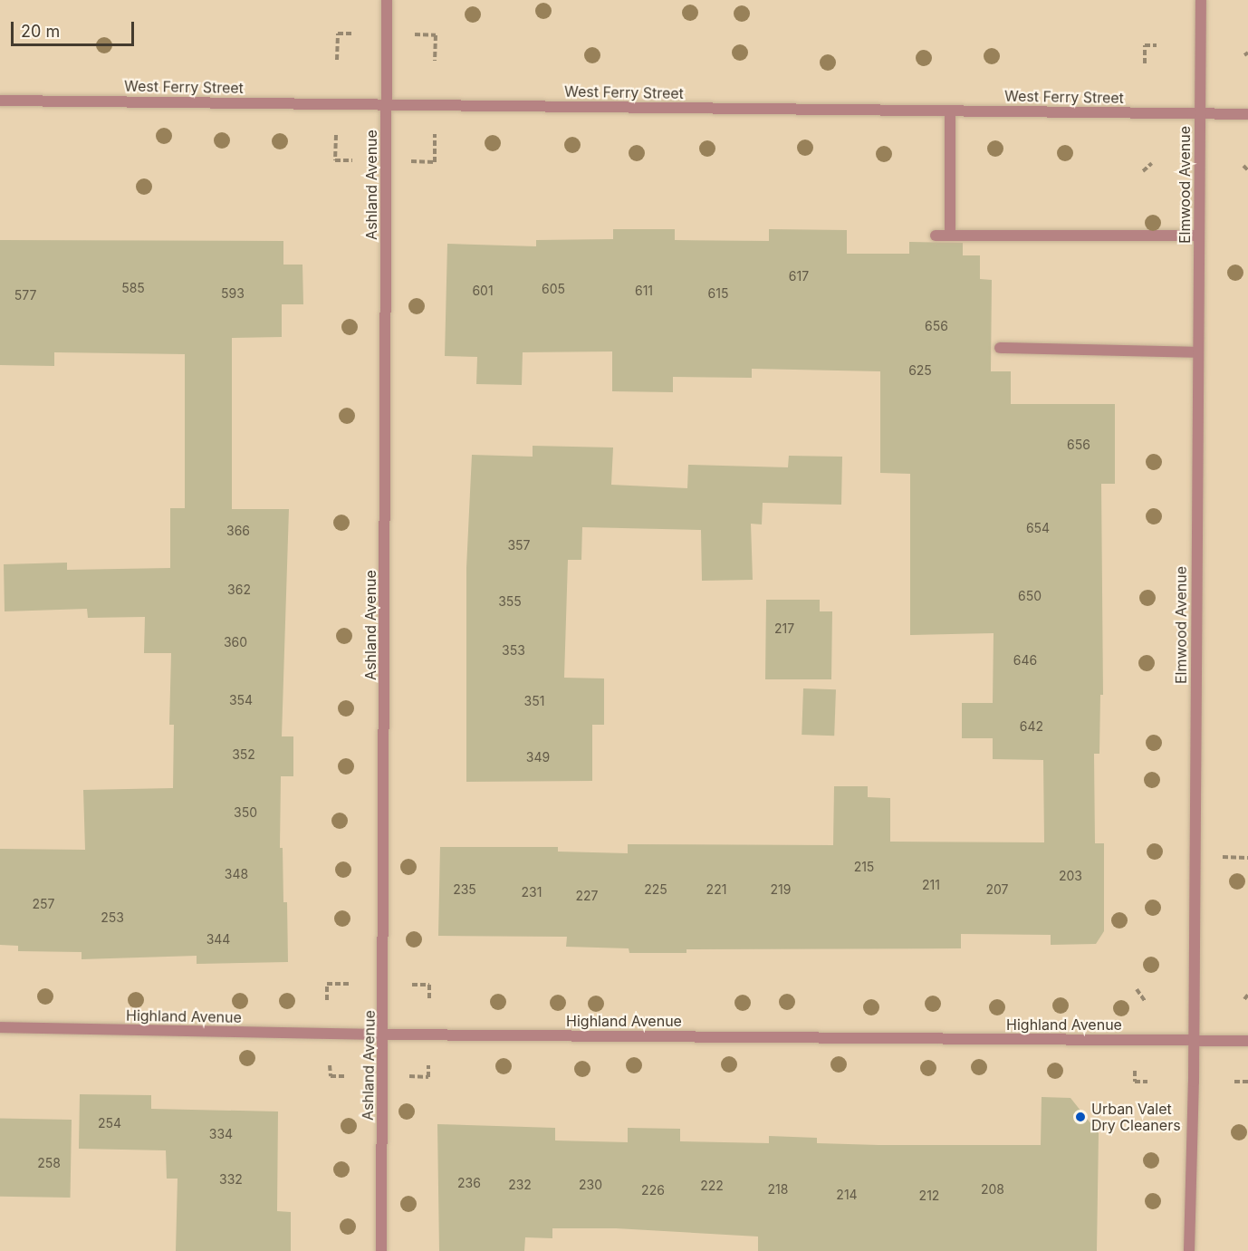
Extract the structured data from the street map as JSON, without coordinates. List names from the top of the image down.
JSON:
{
  "streets": {
    "street": [
      "West Ferry Street",
      "Ashland Avenue",
      "Elmwood Avenue",
      "Highland Avenue"
    ]
  },
  "crossings": [
    ["West Ferry Street", "Ashland Avenue"],
    ["West Ferry Street", "Elmwood Avenue"],
    ["Ashland Avenue", "Highland Avenue"],
    ["Elmwood Avenue", "Highland Avenue"]
  ],
  "places": ["Urban Valet Dry Cleaners"],
  "house_numbers": [
    "617",
    "585",
    "605",
    "601",
    "611",
    "593",
    "615",
    "577",
    "656",
    "625",
    "656",
    "654",
    "366",
    "357",
    "362",
    "650",
    "355",
    "217",
    "360",
    "353",
    "646",
    "354",
    "351",
    "642",
    "352",
    "349",
    "350",
    "215",
    "348",
    "203",
    "211",
    "235",
    "225",
    "221",
    "219",
    "207",
    "231",
    "227",
    "257",
    "253",
    "344",
    "254",
    "334",
    "258",
    "332",
    "236",
    "232",
    "230",
    "222",
    "218",
    "208",
    "226",
    "214",
    "212"
  ],
  "scale_bar": "20 m"
}
